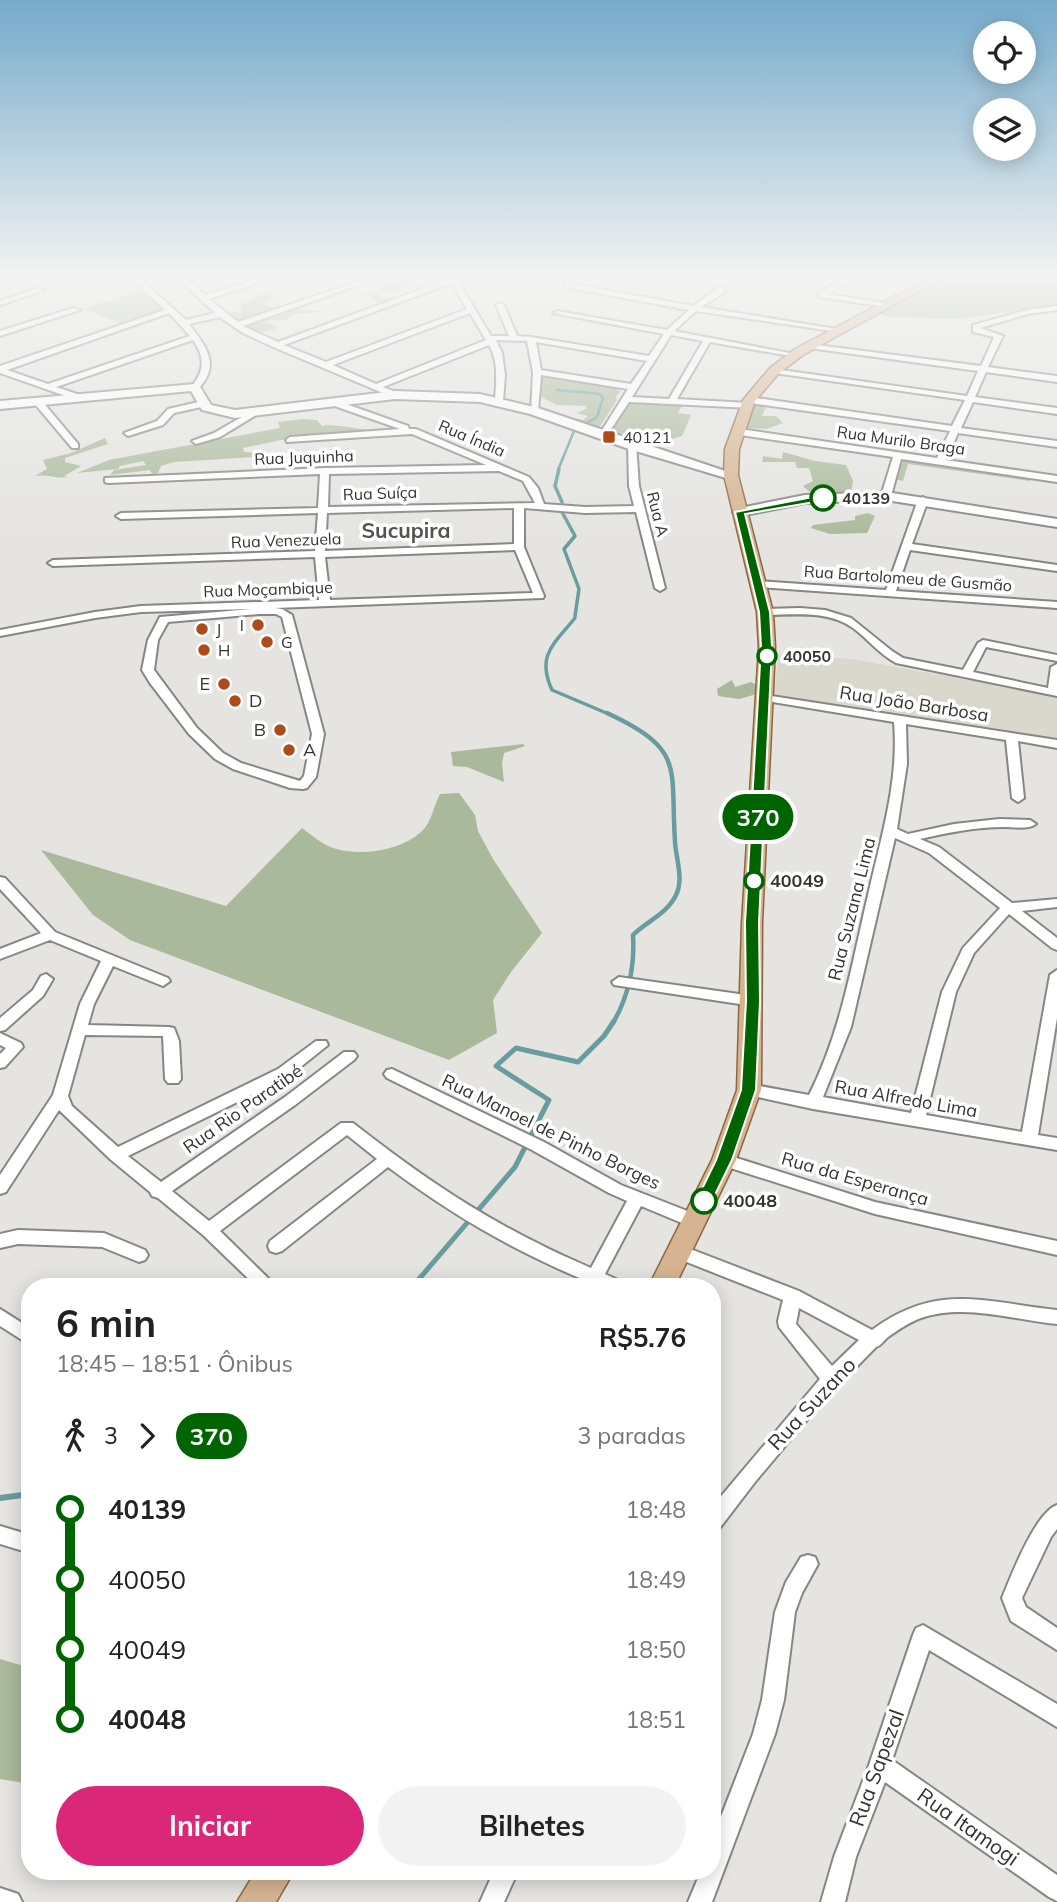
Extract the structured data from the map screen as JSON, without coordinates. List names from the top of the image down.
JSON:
{
  "streets": {
    "street": [
      "Rua Índia",
      "Rua Murilo Braga",
      "Rua Juquinha",
      "Rua Suíça",
      "Rua A",
      "Rua Venezuela",
      "Rua Bartolomeu de Gusmão",
      "Rua Moçambique",
      "Rua João Barbosa",
      "Rua Suzana Lima",
      "Rua Alfredo Lima",
      "Rua Rio Paratibé",
      "Rua Manoel de Pinho Borges",
      "Rua da Esperança",
      "Rua Suzano",
      "Rua Sapezal",
      "Rua Itamogi"
    ]
  },
  "crossings": [
    ["Rua Índia", "Rua Juquinha"],
    ["Rua Índia", "Rua Suíça"],
    ["Rua Suíça", "Rua A"],
    ["Rua Venezuela", "Rua Moçambique"],
    ["Rua João Barbosa", "Rua Suzana Lima"],
    ["Rua Suzana Lima", "Rua Alfredo Lima"],
    ["Rua Sapezal", "Rua Itamogi"]
  ],
  "districts": ["Sucupira"],
  "places": {
    "transit": ["40121"],
    "other": [
      "40139",
      "I",
      "J",
      "G",
      "H",
      "40050",
      "E",
      "D",
      "B",
      "A",
      "40049",
      "40048"
    ]
  },
  "lines": ["bus line 370"],
  "page": {
    "on_map": "370",
    "heading": ["6 min", "18:45 – 18:51 · Ônibus", "R$5.76"],
    "legs": ["3", "370", "3 paradas"],
    "list": [
      {
        "name": "40139",
        "value": "18:48"
      },
      {
        "name": "40050",
        "value": "18:49"
      },
      {
        "name": "40049",
        "value": "18:50"
      },
      {
        "name": "40048",
        "value": "18:51"
      }
    ],
    "buttons": ["Iniciar", "Bilhetes"]
  }
}
